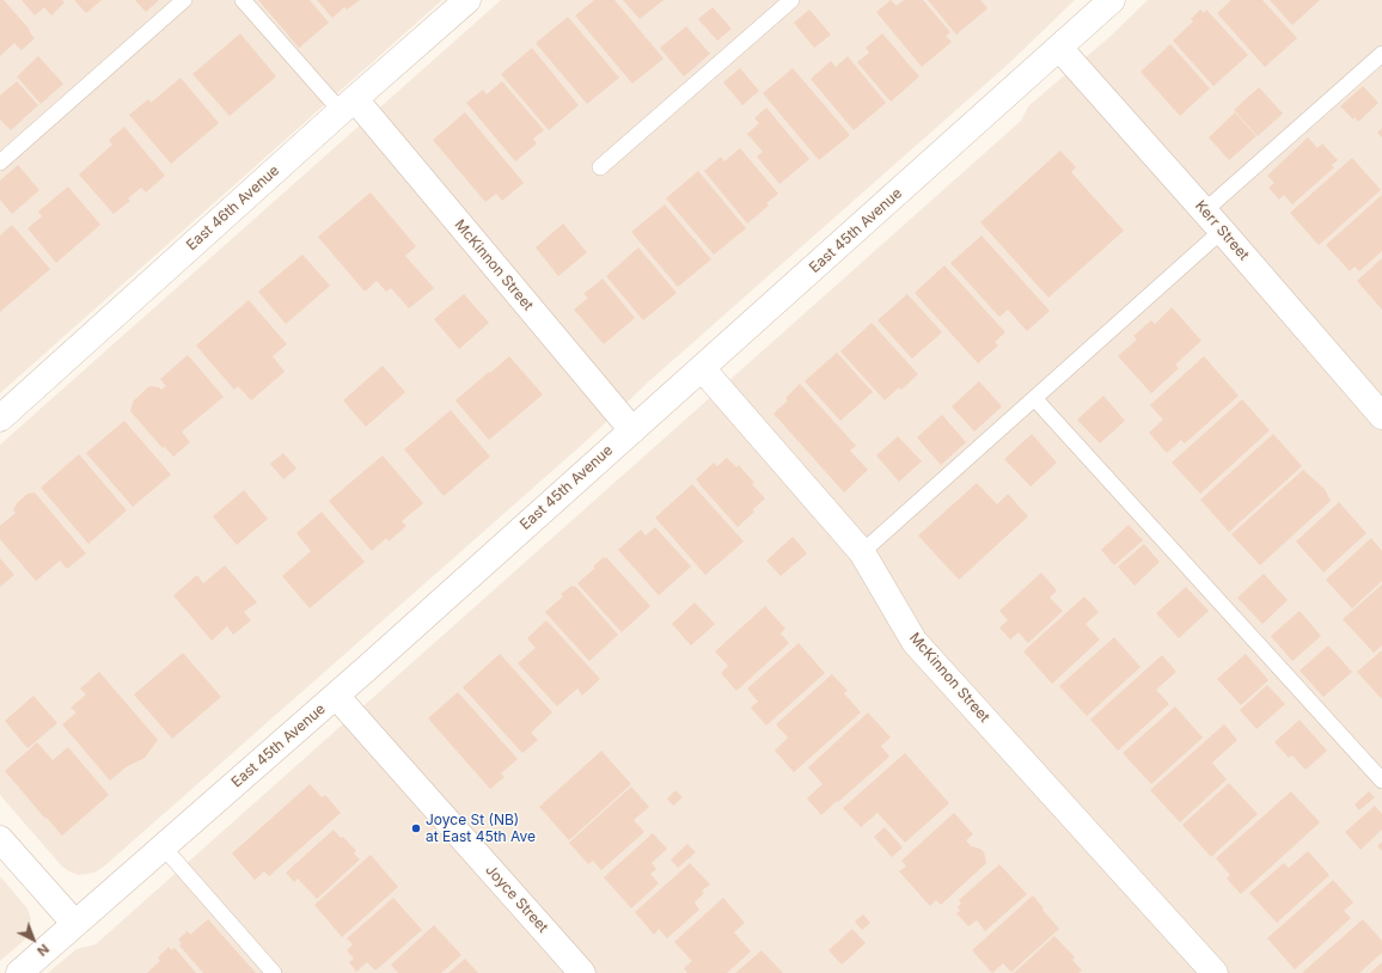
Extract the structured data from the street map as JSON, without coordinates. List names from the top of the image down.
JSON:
{
  "streets": {
    "street": [
      "East 46th Avenue",
      "East 45th Avenue",
      "Kerr Street",
      "McKinnon Street",
      "Joyce Street"
    ]
  },
  "crossings": [
    ["East 46th Avenue", "McKinnon Street"],
    ["East 45th Avenue", "Kerr Street"],
    ["East 45th Avenue", "McKinnon Street"],
    ["East 45th Avenue", "Joyce Street"]
  ],
  "places": ["Joyce St (NB) at East 45th Ave"],
  "north": "bottom right"
}
